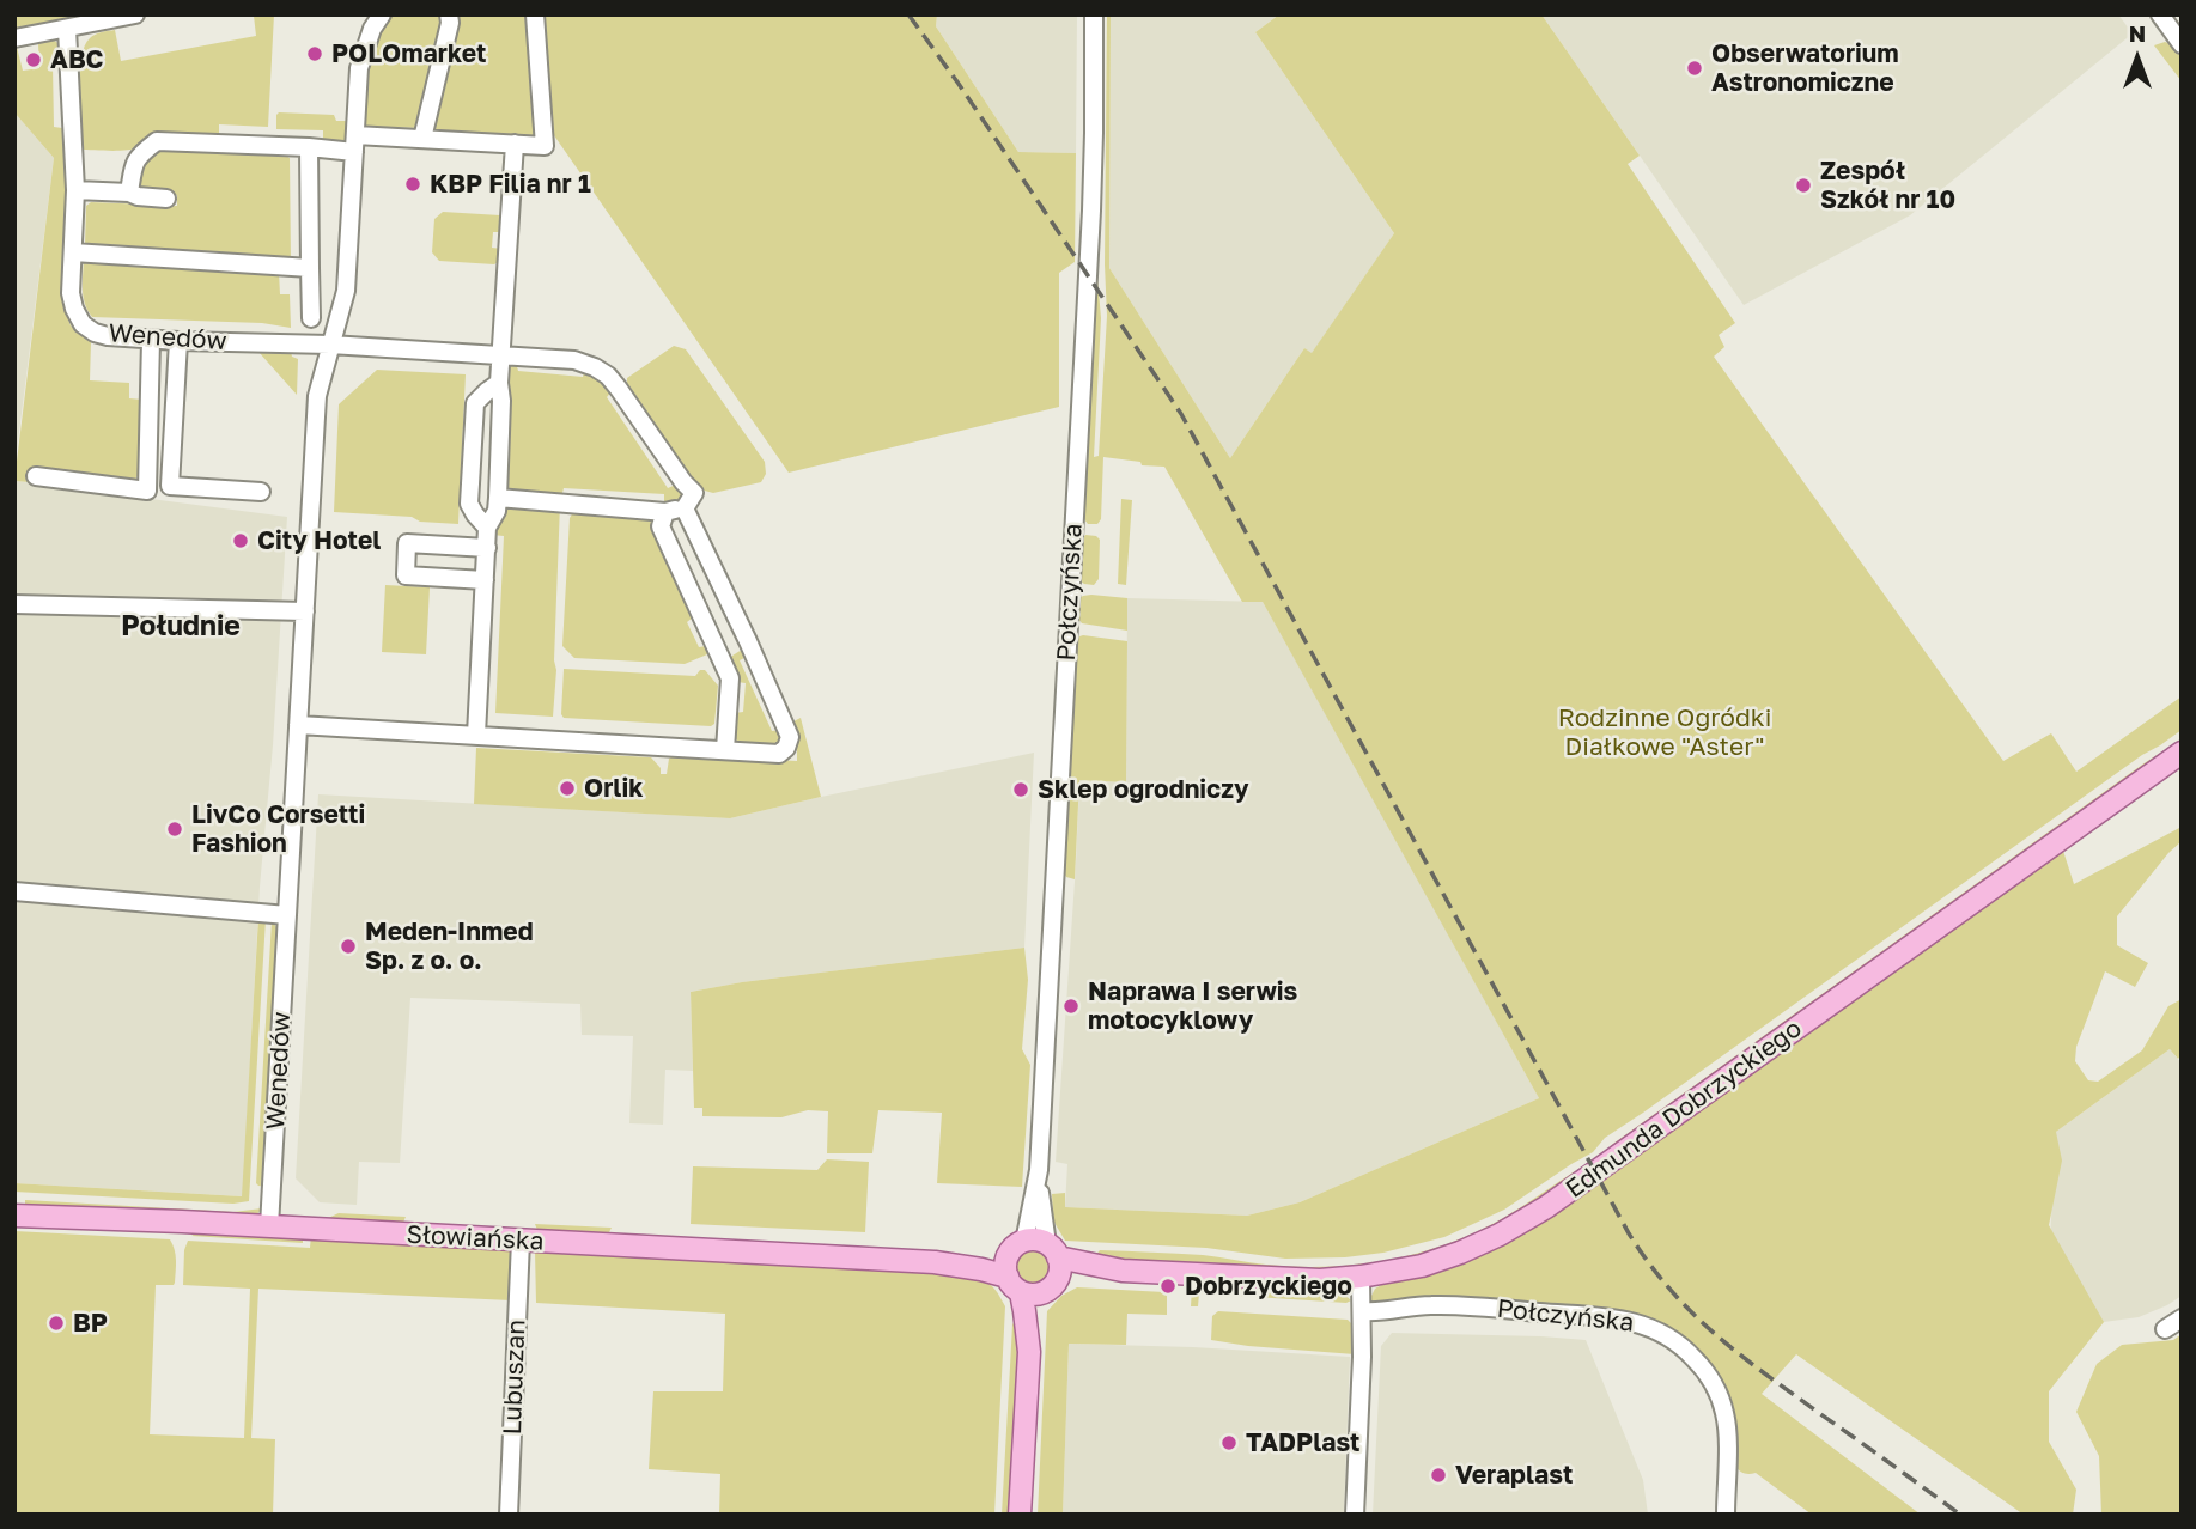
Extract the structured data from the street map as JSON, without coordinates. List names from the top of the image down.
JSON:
{
  "streets": {
    "main road": ["Połczyńska", "Edmunda Dobrzyckiego", "Słowiańska"],
    "street": ["Wenedów", "Lubuszan"]
  },
  "crossings": [
    ["Wenedów", "Słowiańska"],
    ["Połczyńska", "Edmunda Dobrzyckiego"],
    ["Połczyńska", "Słowiańska"],
    ["Edmunda Dobrzyckiego", "Słowiańska"],
    ["Słowiańska", "Lubuszan"]
  ],
  "districts": ["Południe"],
  "parks": ["Rodzinne Ogródki Diałkowe \"Aster\""],
  "places": [
    "POLOmarket",
    "ABC",
    "Obserwatorium Astronomiczne",
    "KBP Filia nr 1",
    "Zespół Szkół nr 10",
    "City Hotel",
    "Orlik",
    "Sklep ogrodniczy",
    "LivCo Corsetti Fashion",
    "Meden-Inmed Sp. z o. o.",
    "Naprawa I serwis motocyklowy",
    "Dobrzyckiego",
    "BP",
    "TADPlast",
    "Veraplast"
  ],
  "north": "top"
}
